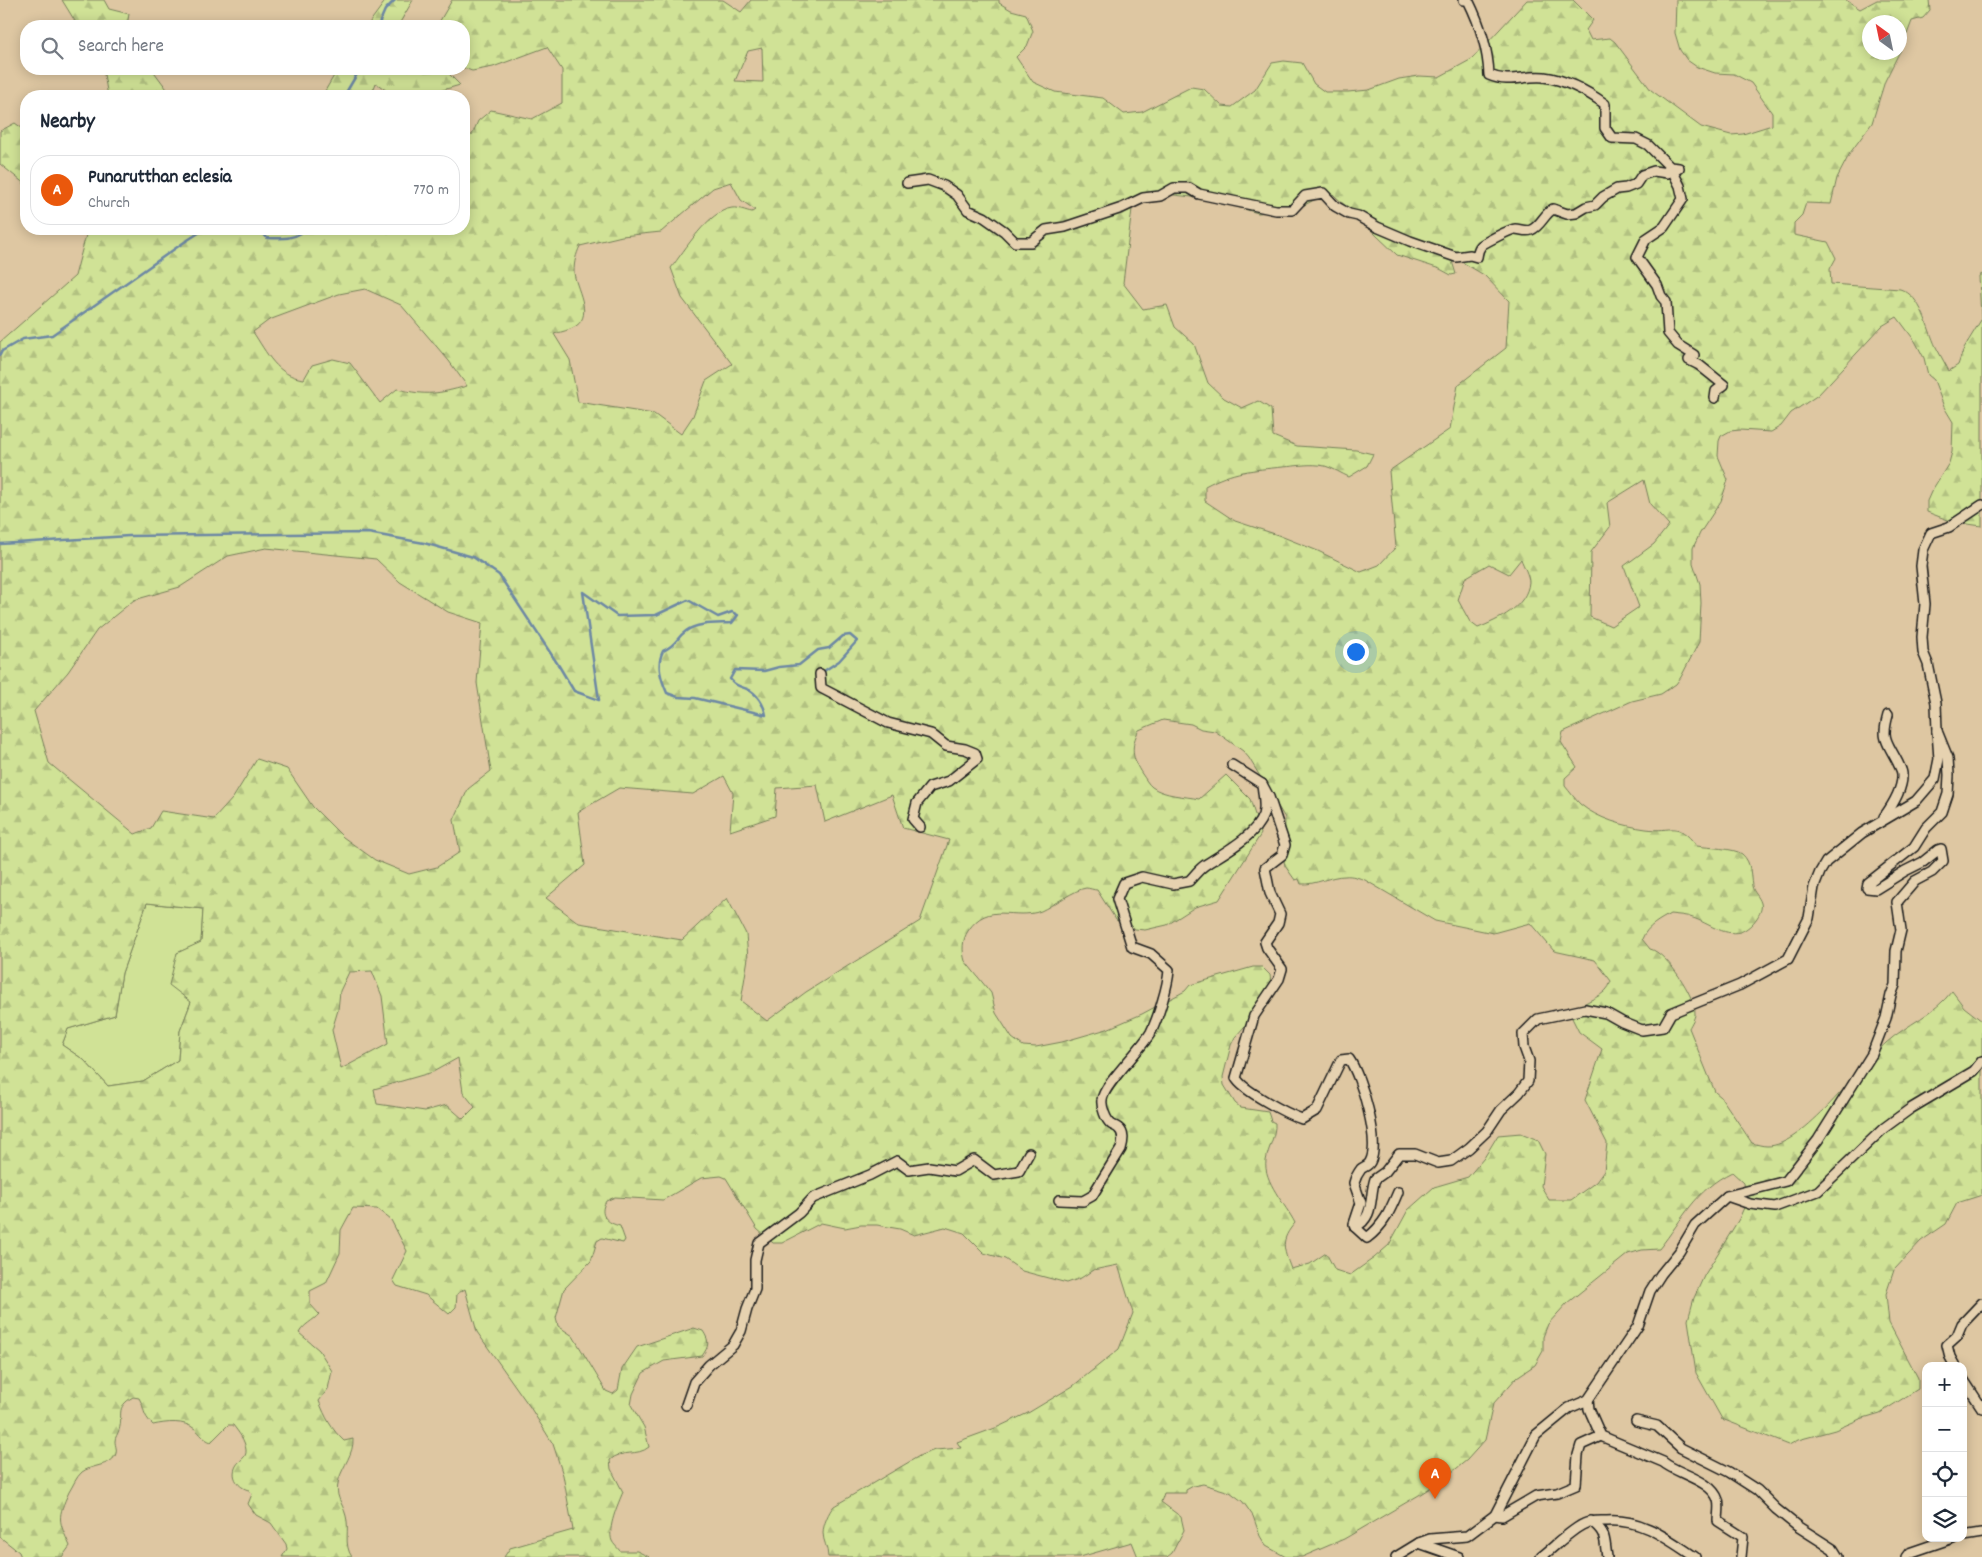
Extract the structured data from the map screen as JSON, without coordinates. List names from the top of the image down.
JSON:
{
  "north": "top left",
  "page": {
    "search": "Search here",
    "heading": "Nearby",
    "list": [
      {
        "mark": "A",
        "name": "Punarutthan eclesia",
        "note": "Church",
        "value": "770 m"
      }
    ],
    "map_buttons": ["+", "−"],
    "pins": "A"
  }
}
